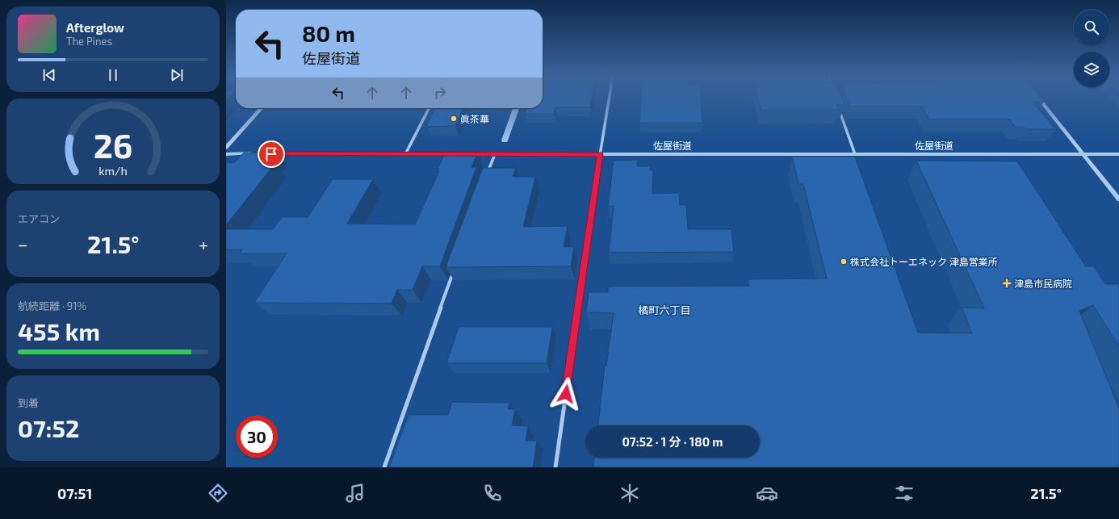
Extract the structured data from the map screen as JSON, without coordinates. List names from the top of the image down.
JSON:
{
  "streets": {
    "street": ["佐屋街道"]
  },
  "districts": ["橘町六丁目"],
  "places": {
    "other": ["眞茶華", "株式会社トーエネック 津島営業所"],
    "health": ["津島市民病院"]
  },
  "page": {
    "turn": ["80 m", "佐屋街道"],
    "song": ["Afterglow", "The Pines"],
    "tile": [
      "エアコン",
      ["航続距離 · 91%", "455 km"],
      ["到着", "07:52"]
    ],
    "heat": ["−", "21.5°", "+"],
    "limit": "30",
    "trip": "07:52 · 1 分 · 180 m",
    "tabs": ["07:51", "21.5°"],
    "gauge": ["26", "km/h"]
  }
}
